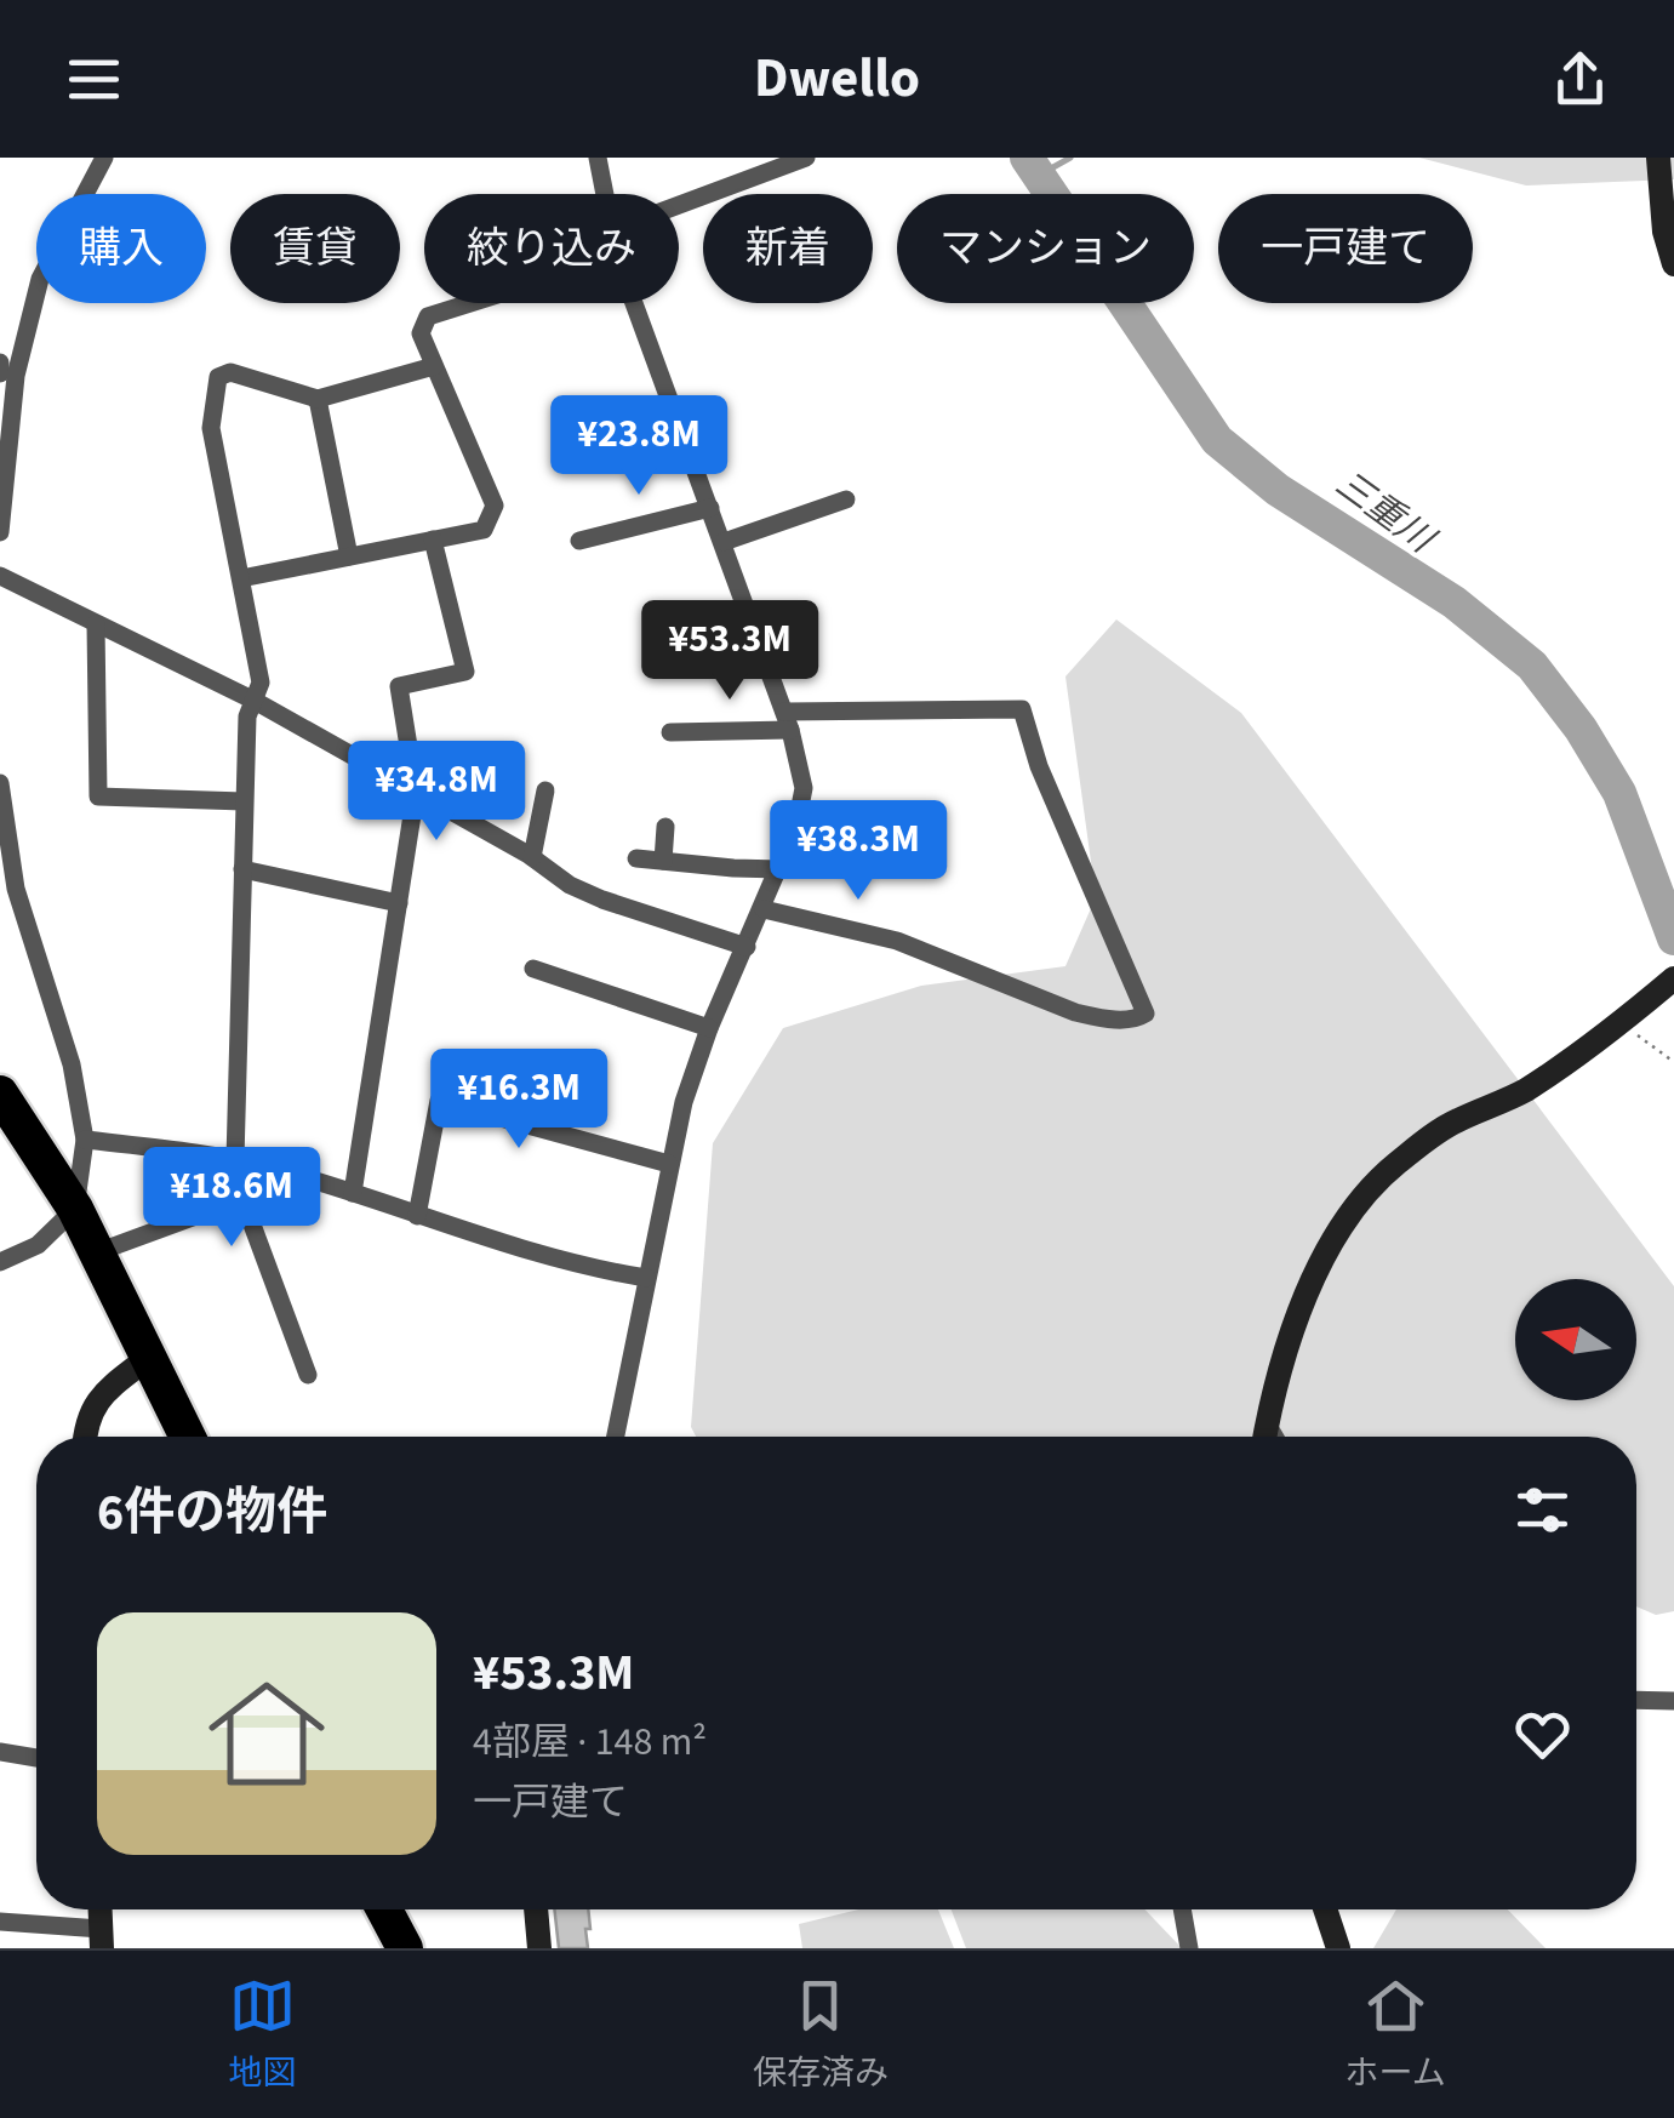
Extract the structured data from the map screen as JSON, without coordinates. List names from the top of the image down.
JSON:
{
  "water": ["三重川"],
  "north": "left",
  "page": {
    "header": "Dwello",
    "chip": [
      "購入",
      "賃貸",
      "絞り込み",
      "新着",
      "マンション",
      "一戸建て"
    ],
    "price": [
      "¥23.8M",
      "¥53.3M",
      "¥34.8M",
      "¥38.3M",
      "¥16.3M",
      "¥18.6M"
    ],
    "heading": "6件の物件",
    "list": [
      {
        "name": "¥53.3M",
        "note": "4部屋 · 148 m² · 一戸建て"
      }
    ],
    "tabs": ["地図", "保存済み", "ホーム"]
  }
}
